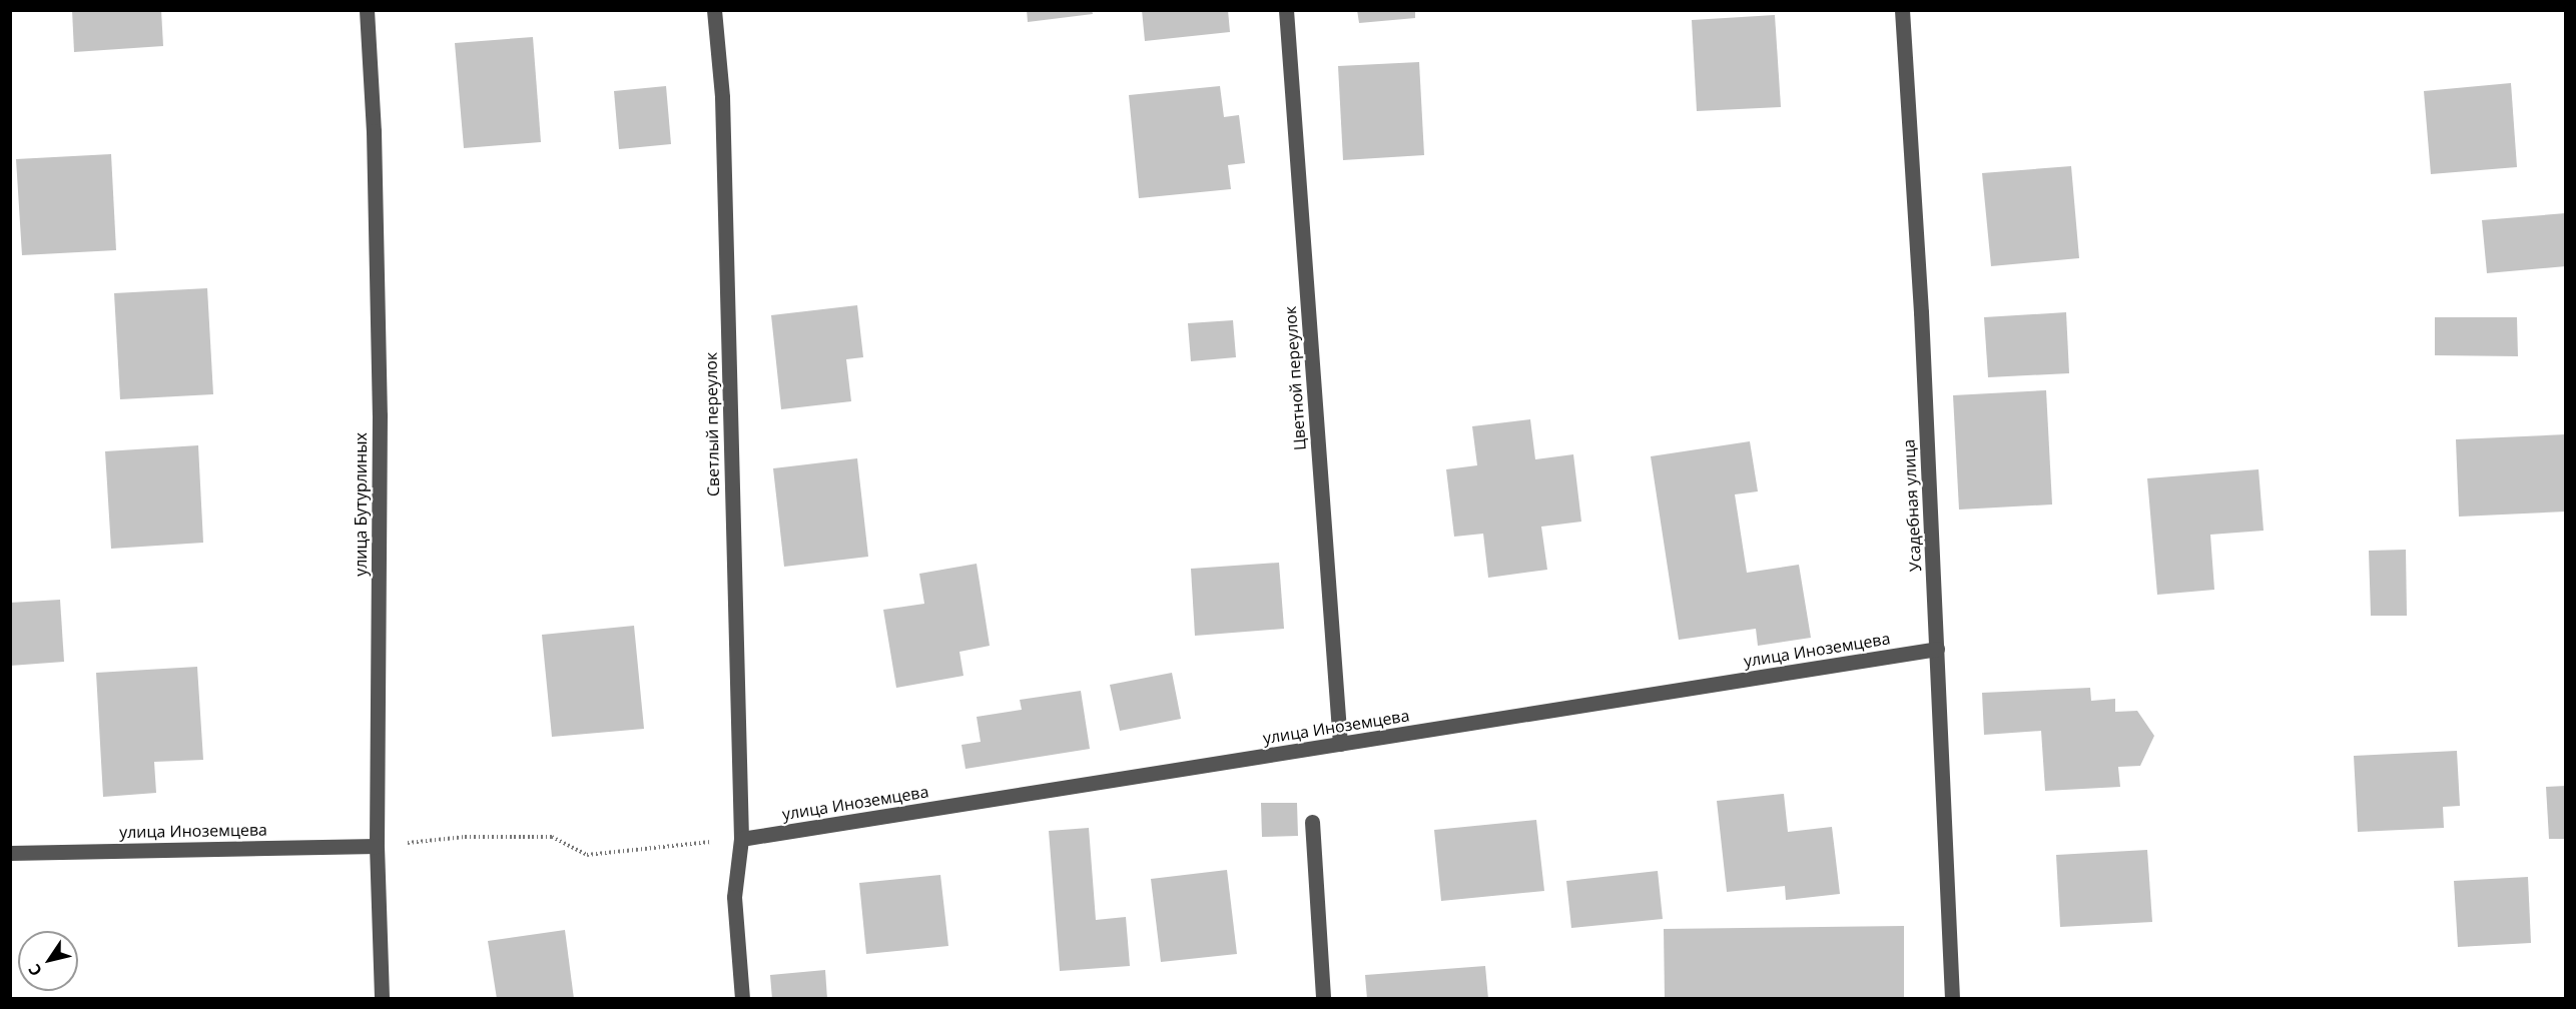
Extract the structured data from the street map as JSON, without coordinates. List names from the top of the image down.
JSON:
{
  "streets": {
    "street": [
      "Цветной переулок",
      "Светлый переулок",
      "улица Бутурлиных",
      "Усадебная улица",
      "улица Иноземцева"
    ]
  },
  "crossings": [
    ["Цветной переулок", "улица Иноземцева"],
    ["Светлый переулок", "улица Иноземцева"],
    ["улица Бутурлиных", "улица Иноземцева"],
    ["Усадебная улица", "улица Иноземцева"]
  ],
  "north": "bottom left"
}
